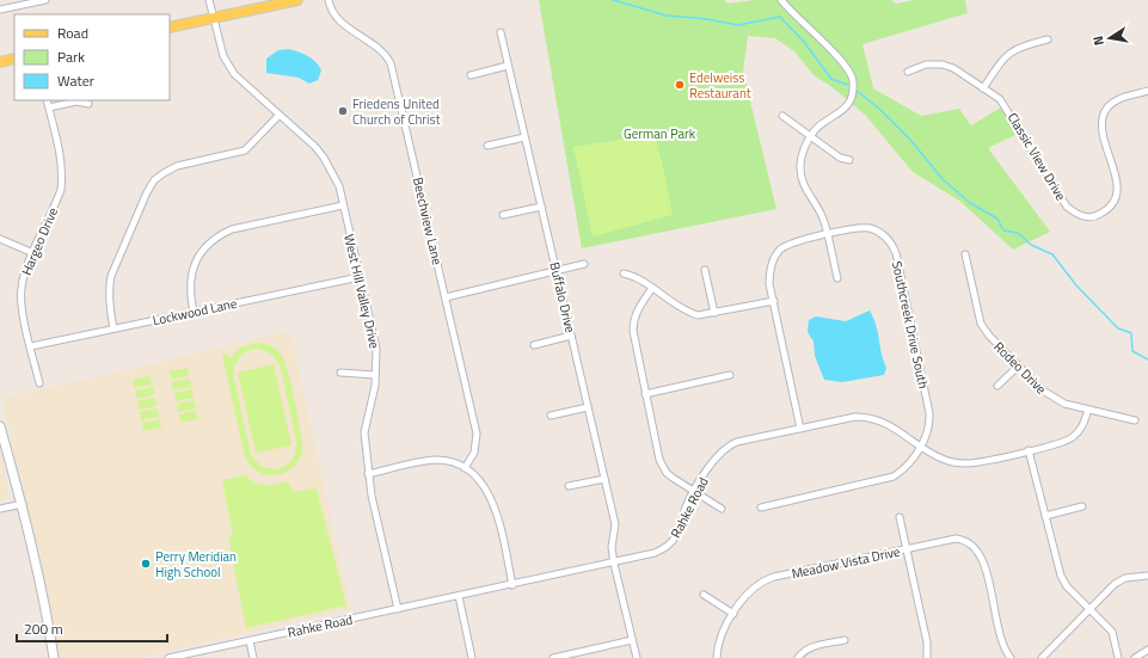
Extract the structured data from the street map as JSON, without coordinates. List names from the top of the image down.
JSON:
{
  "streets": {
    "street": [
      "Classic View Drive",
      "Beechview Lane",
      "Hargeo Drive",
      "West Hill Valley Drive",
      "Buffalo Drive",
      "Lockwood Lane",
      "Southcreek Drive South",
      "Rodeo Drive",
      "Rahke Road",
      "Meadow Vista Drive"
    ]
  },
  "crossings": [
    ["Hargeo Drive", "Lockwood Lane"],
    ["West Hill Valley Drive", "Lockwood Lane"],
    ["West Hill Valley Drive", "Rahke Road"],
    ["Buffalo Drive", "Rahke Road"],
    ["Southcreek Drive South", "Rahke Road"],
    ["Rodeo Drive", "Rahke Road"]
  ],
  "parks": ["German Park"],
  "places": ["Edelweiss Restaurant", "Friedens United Church of Christ", "Perry Meridian High School"],
  "legend": ["Road", "Park", "Water"],
  "scale_bar": "200 m",
  "north": "left"
}
